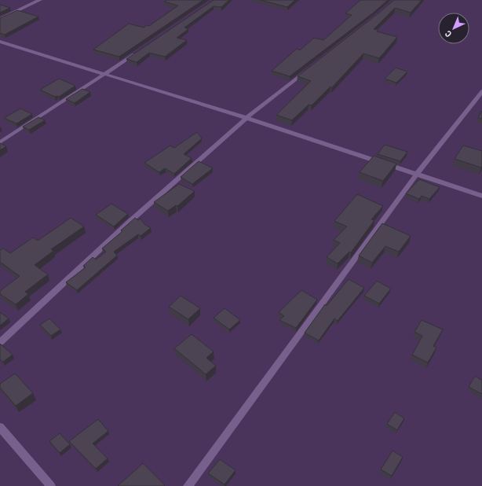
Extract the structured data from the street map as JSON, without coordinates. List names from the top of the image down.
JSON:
{
  "north": "bottom left"
}
